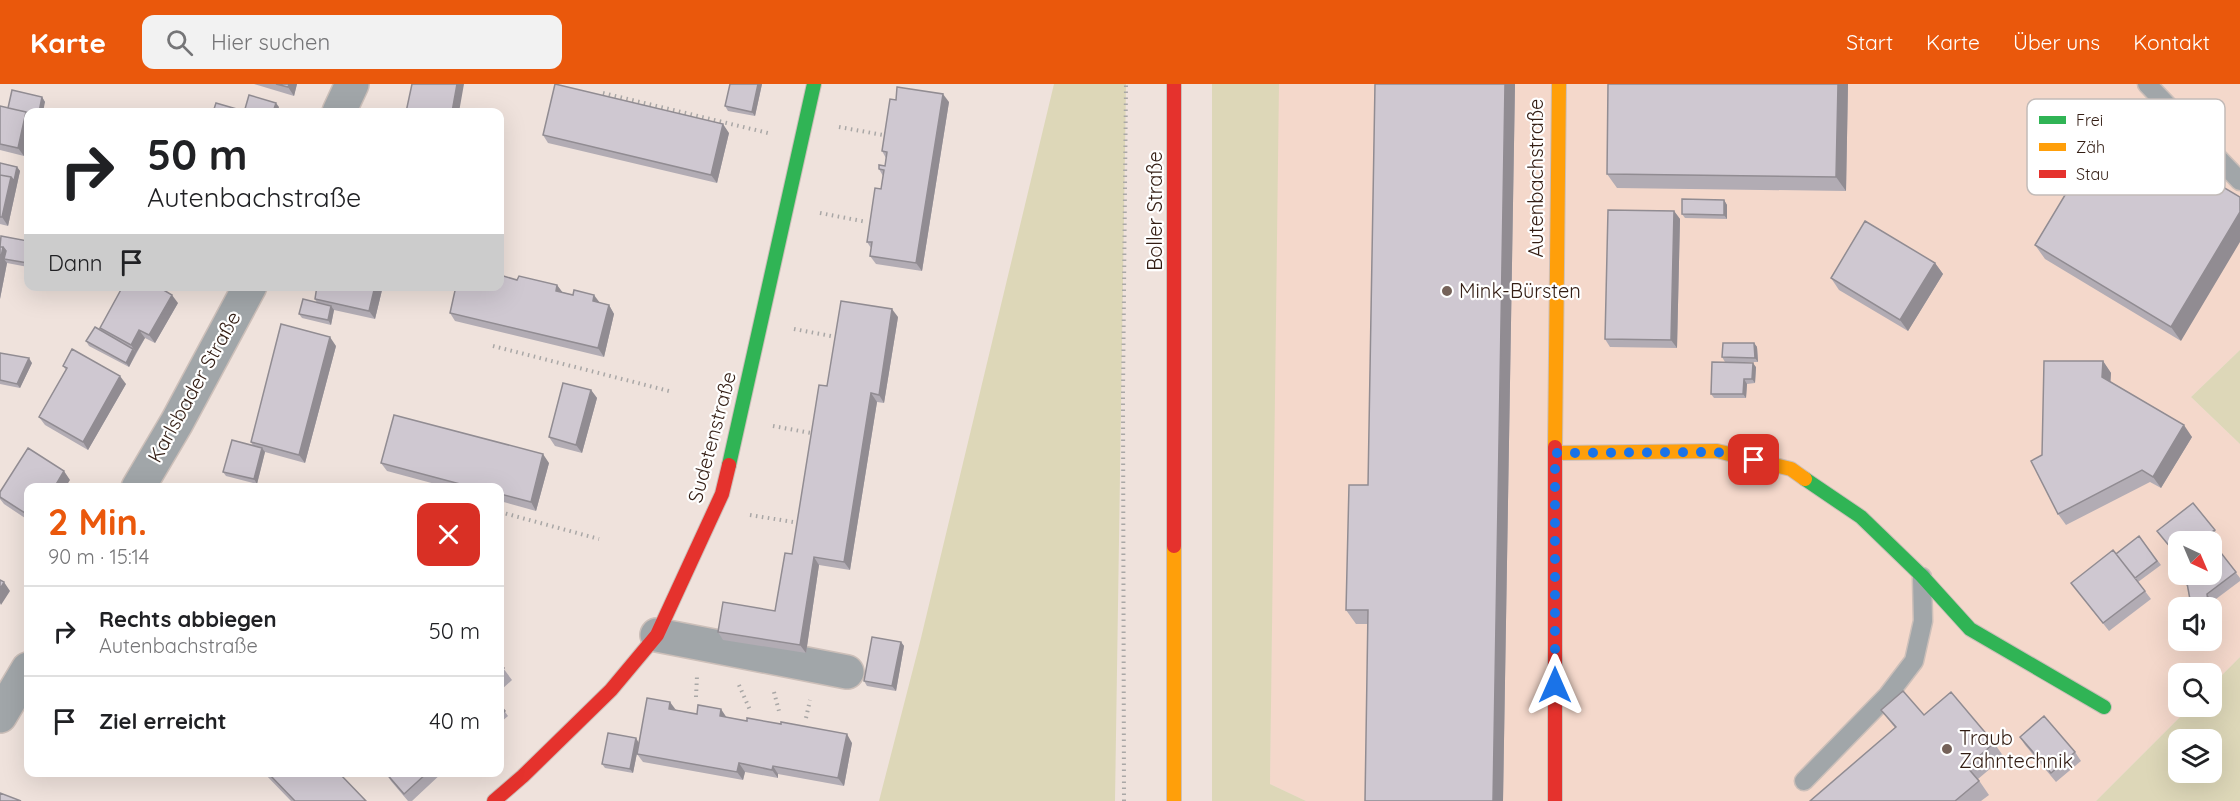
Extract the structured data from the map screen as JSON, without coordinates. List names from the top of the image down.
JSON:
{
  "streets": {
    "street": [
      "Autenbachstraße",
      "Boller Straße",
      "Karlsbader Straße",
      "Sudetenstraße"
    ]
  },
  "places": ["Mink-Bürsten", "Traub Zahntechnik"],
  "legend": ["Frei", "Zäh", "Stau"],
  "north": "bottom right",
  "page": {
    "header": "Karte",
    "search": "Hier suchen",
    "nav": [
      "Start",
      "Karte",
      "Über uns",
      "Kontakt"
    ],
    "turn": ["50 m", "Autenbachstraße"],
    "then": "Dann",
    "heading": ["2 Min.", "90 m · 15:14"],
    "list": [
      {
        "name": "Rechts abbiegen",
        "note": "Autenbachstraße",
        "value": "50 m"
      },
      {
        "name": "Ziel erreicht",
        "value": "40 m"
      }
    ]
  }
}
